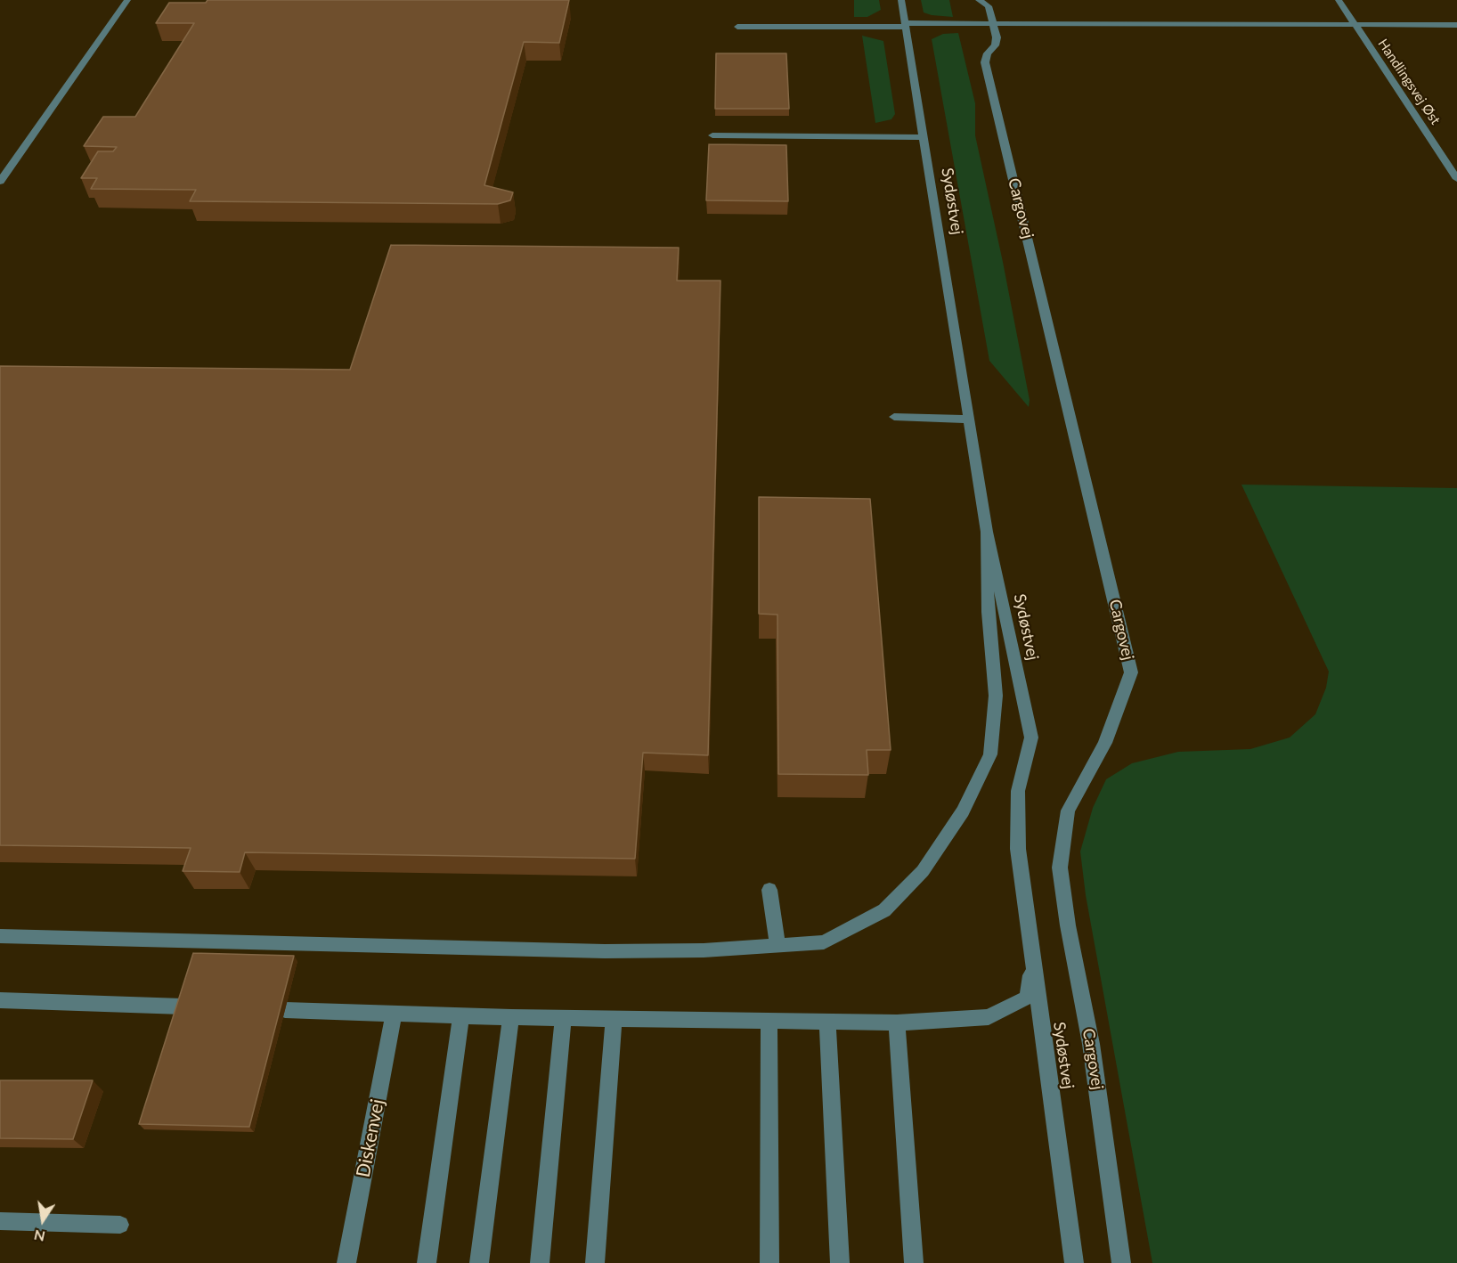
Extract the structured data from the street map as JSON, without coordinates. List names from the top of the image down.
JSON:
{
  "streets": {
    "lane": [
      "Handlingsvej Øst",
      "Sydøstvej",
      "Cargovej",
      "Diskenvej"
    ]
  },
  "north": "bottom"
}
